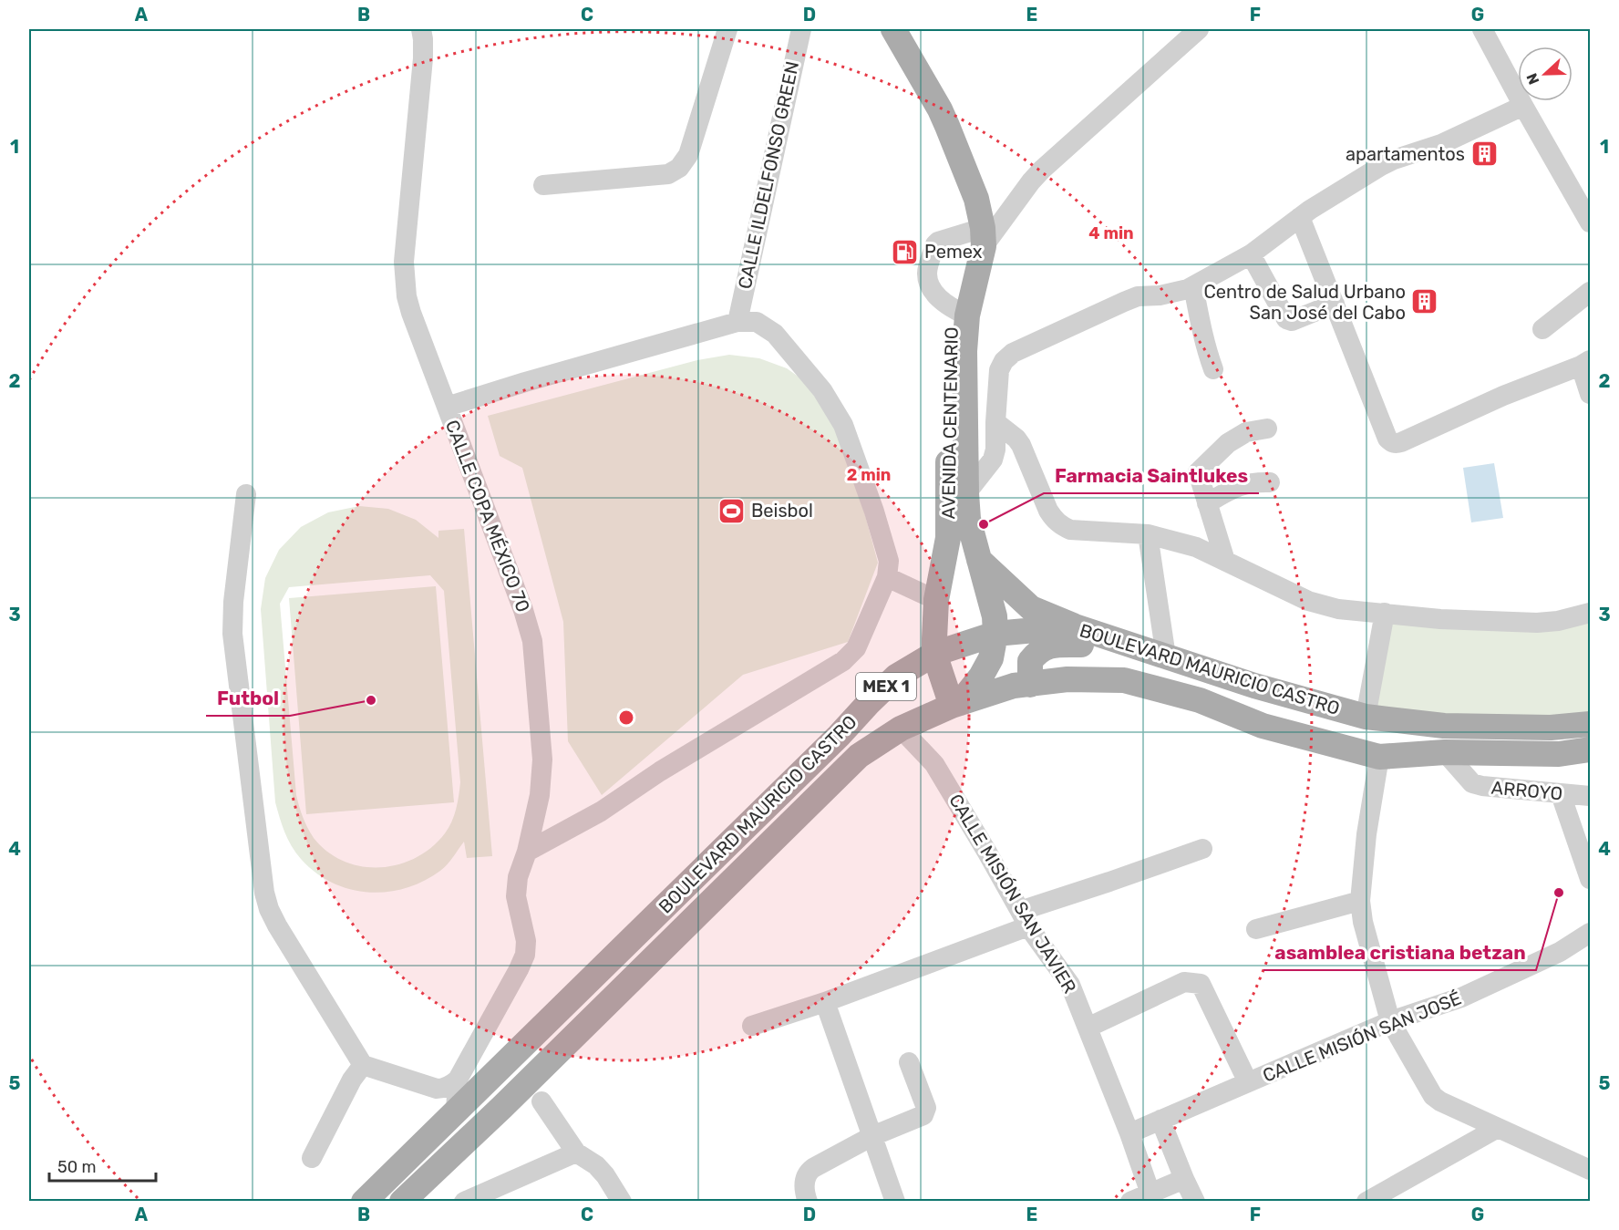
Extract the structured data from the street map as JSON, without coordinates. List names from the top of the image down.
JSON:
{
  "streets": {
    "main road": ["AVENIDA CENTENARIO", "BOULEVARD MAURICIO CASTRO", "MEX 1"],
    "street": [
      "CALLE ILDELFONSO GREEN",
      "CALLE COPA MÉXICO 70",
      "ARROYO",
      "CALLE MISIÓN SAN JAVIER",
      "CALLE MISIÓN SAN JOSÉ"
    ]
  },
  "crossings": [
    ["CALLE ILDELFONSO GREEN", "CALLE COPA MÉXICO 70"],
    ["AVENIDA CENTENARIO", "BOULEVARD MAURICIO CASTRO"],
    ["CALLE COPA MÉXICO 70", "BOULEVARD MAURICIO CASTRO"],
    ["BOULEVARD MAURICIO CASTRO", "ARROYO"],
    ["BOULEVARD MAURICIO CASTRO", "CALLE MISIÓN SAN JAVIER"],
    ["CALLE MISIÓN SAN JAVIER", "CALLE MISIÓN SAN JOSÉ"]
  ],
  "places": {
    "building": ["apartamentos", "Centro de Salud Urbano San José del Cabo"],
    "fuel station": ["Pemex"],
    "sports": ["Beisbol"],
    "other": ["Farmacia Saintlukes", "Futbol", "asamblea cristiana betzan"]
  },
  "scale_bar": "50 m",
  "north": "left",
  "grid": {
    "columns": [
      "A",
      "B",
      "C",
      "D",
      "E",
      "F",
      "G"
    ],
    "rows": [
      "1",
      "2",
      "3",
      "4",
      "5"
    ]
  },
  "rings": ["4 min", "2 min"]
}
